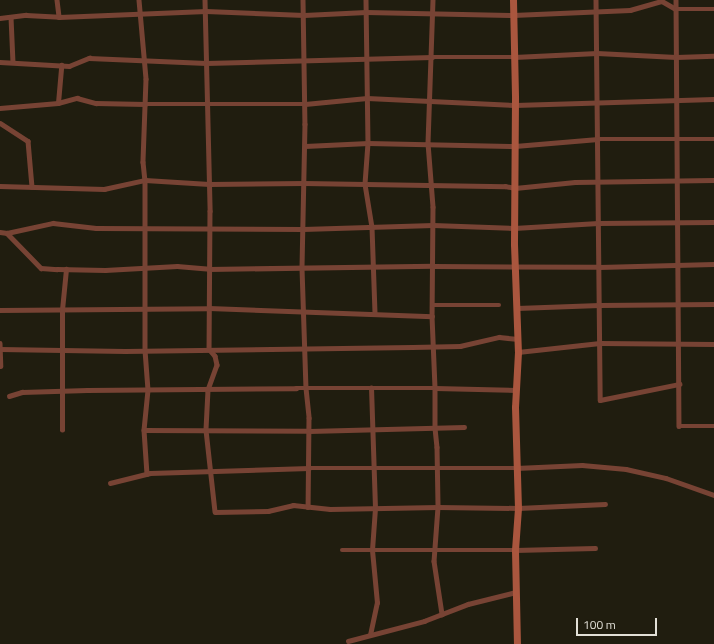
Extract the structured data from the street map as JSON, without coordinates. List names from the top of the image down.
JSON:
{
  "scale_bar": "100 m"
}
